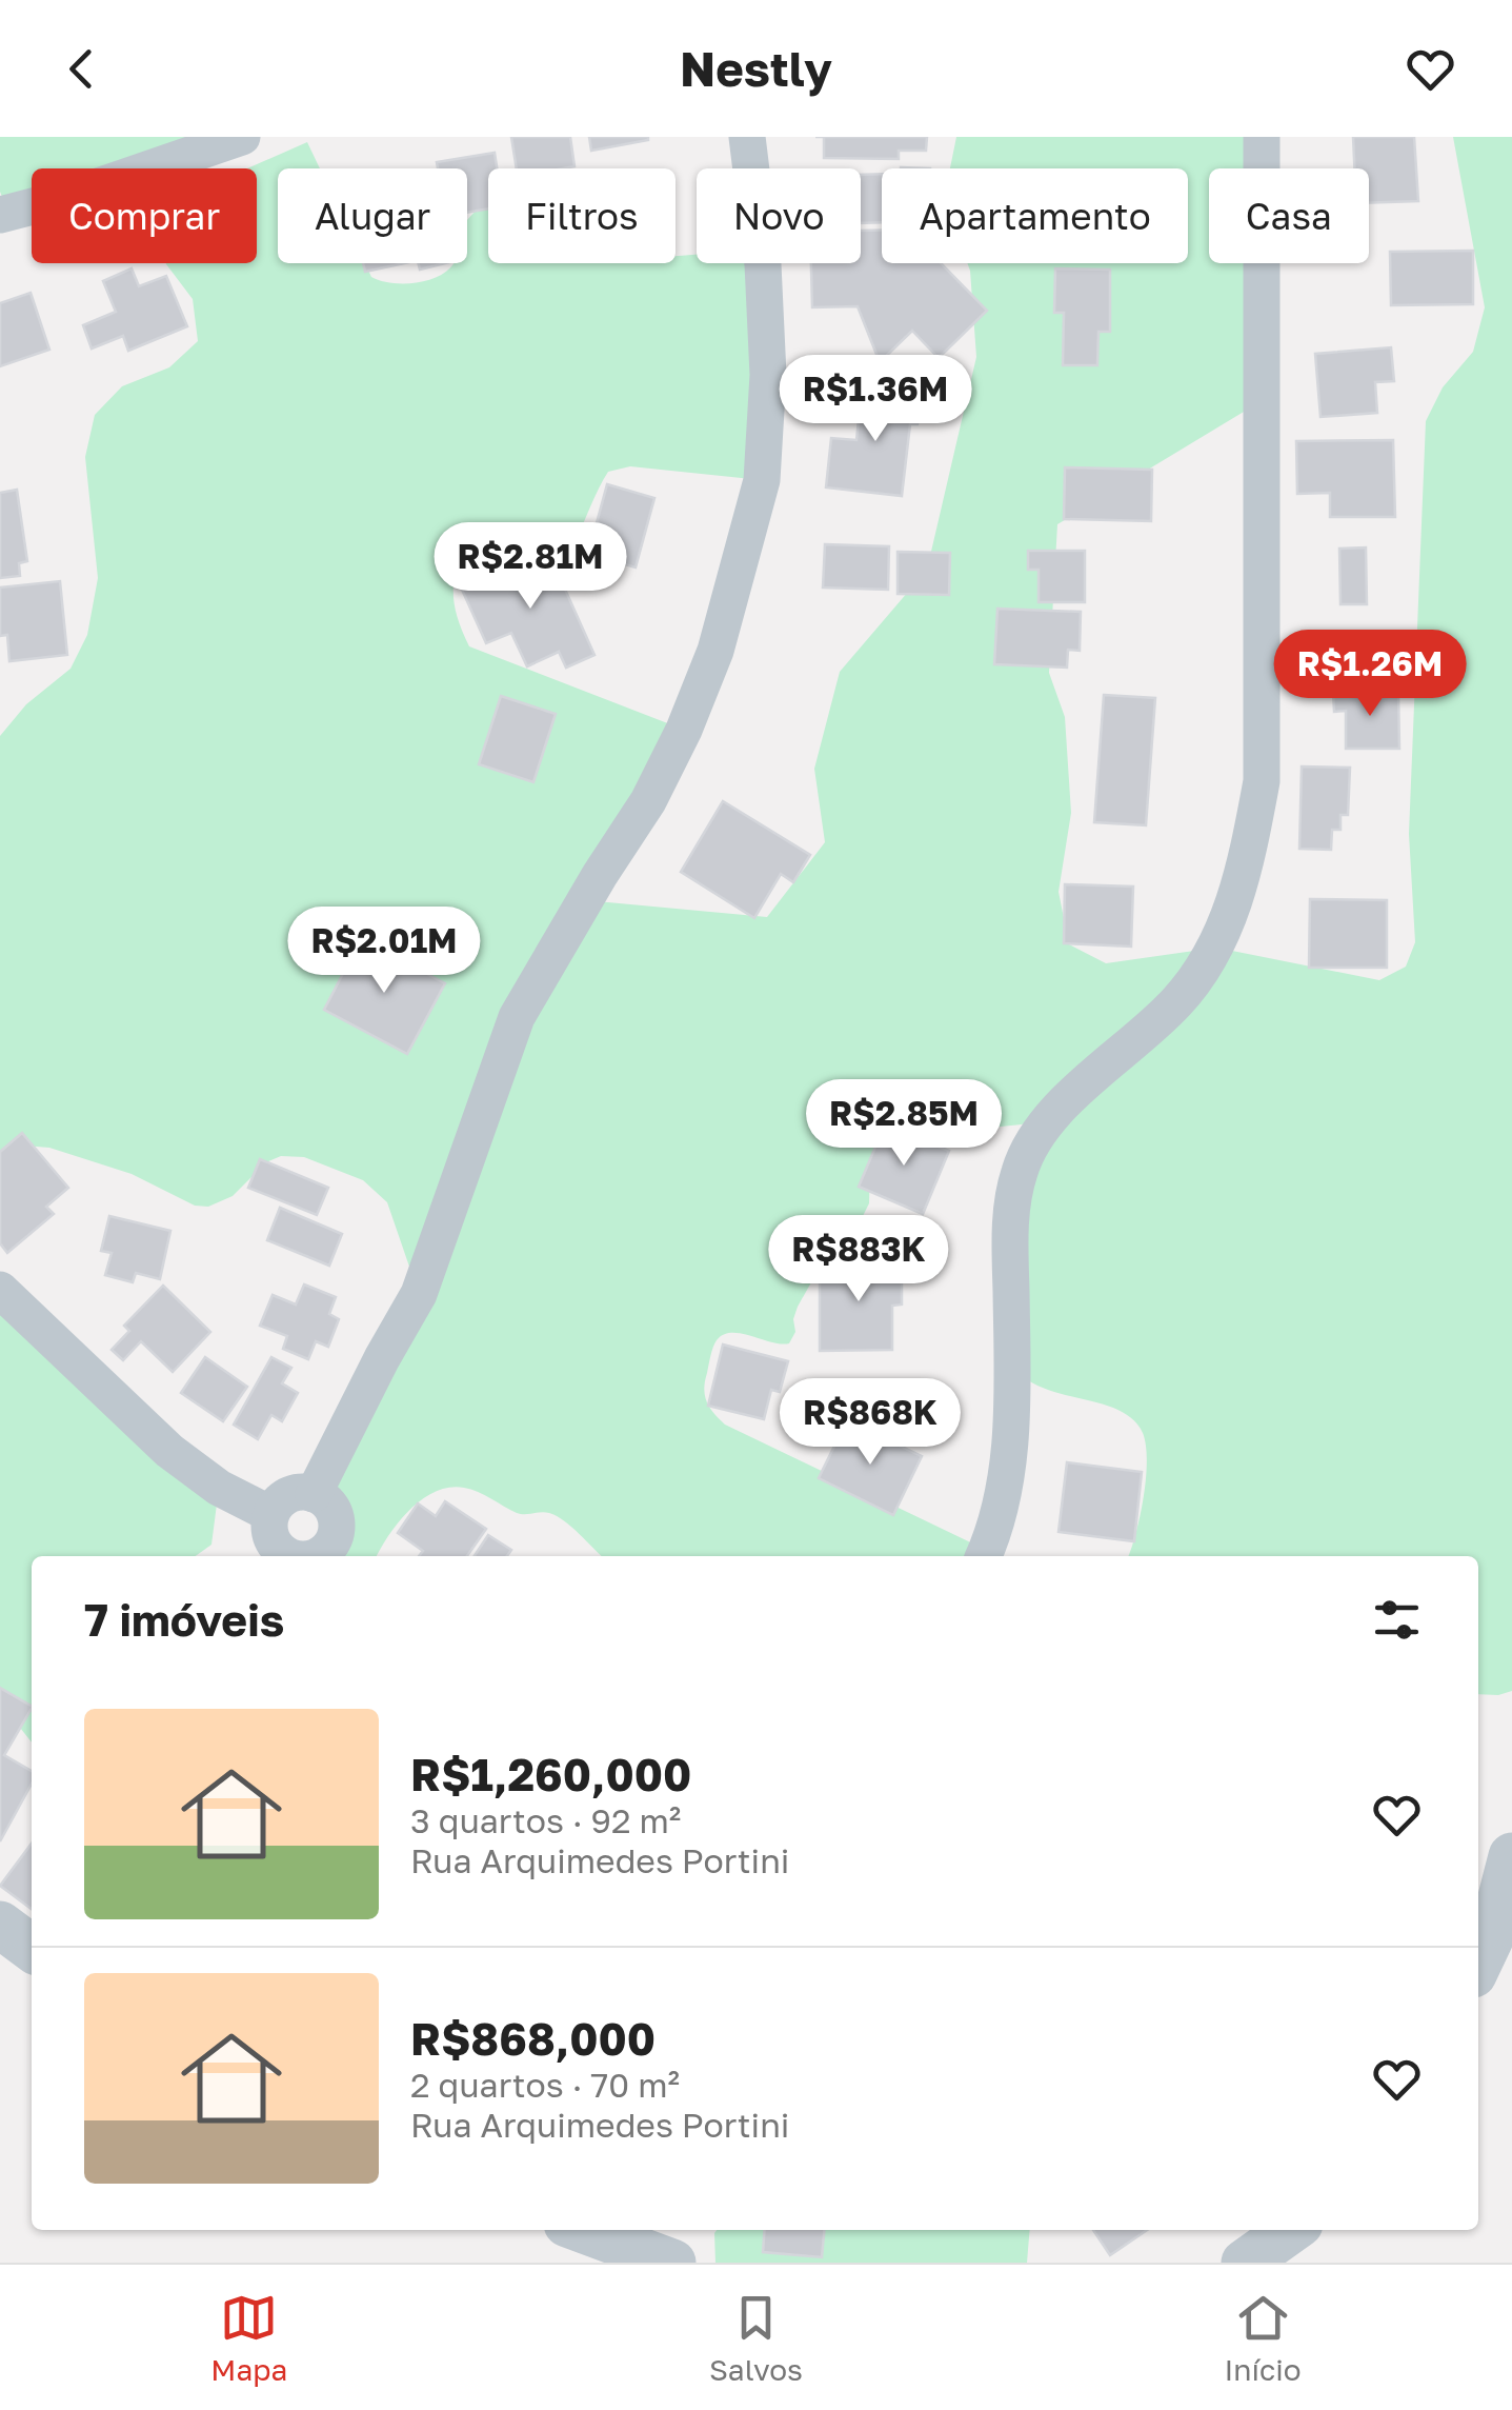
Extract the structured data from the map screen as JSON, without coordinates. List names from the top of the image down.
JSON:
{
  "page": {
    "header": "Nestly",
    "chip": [
      "Comprar",
      "Alugar",
      "Filtros",
      "Novo",
      "Apartamento",
      "Casa"
    ],
    "price": [
      "R$1.36M",
      "R$2.81M",
      "R$1.26M",
      "R$2.01M",
      "R$2.85M",
      "R$883K",
      "R$868K"
    ],
    "heading": "7 imóveis",
    "list": [
      {
        "name": "R$1,260,000",
        "note": "3 quartos · 92 m² · Rua Arquimedes Portini"
      },
      {
        "name": "R$868,000",
        "note": "2 quartos · 70 m² · Rua Arquimedes Portini"
      }
    ],
    "tabs": ["Mapa", "Salvos", "Início"]
  }
}
